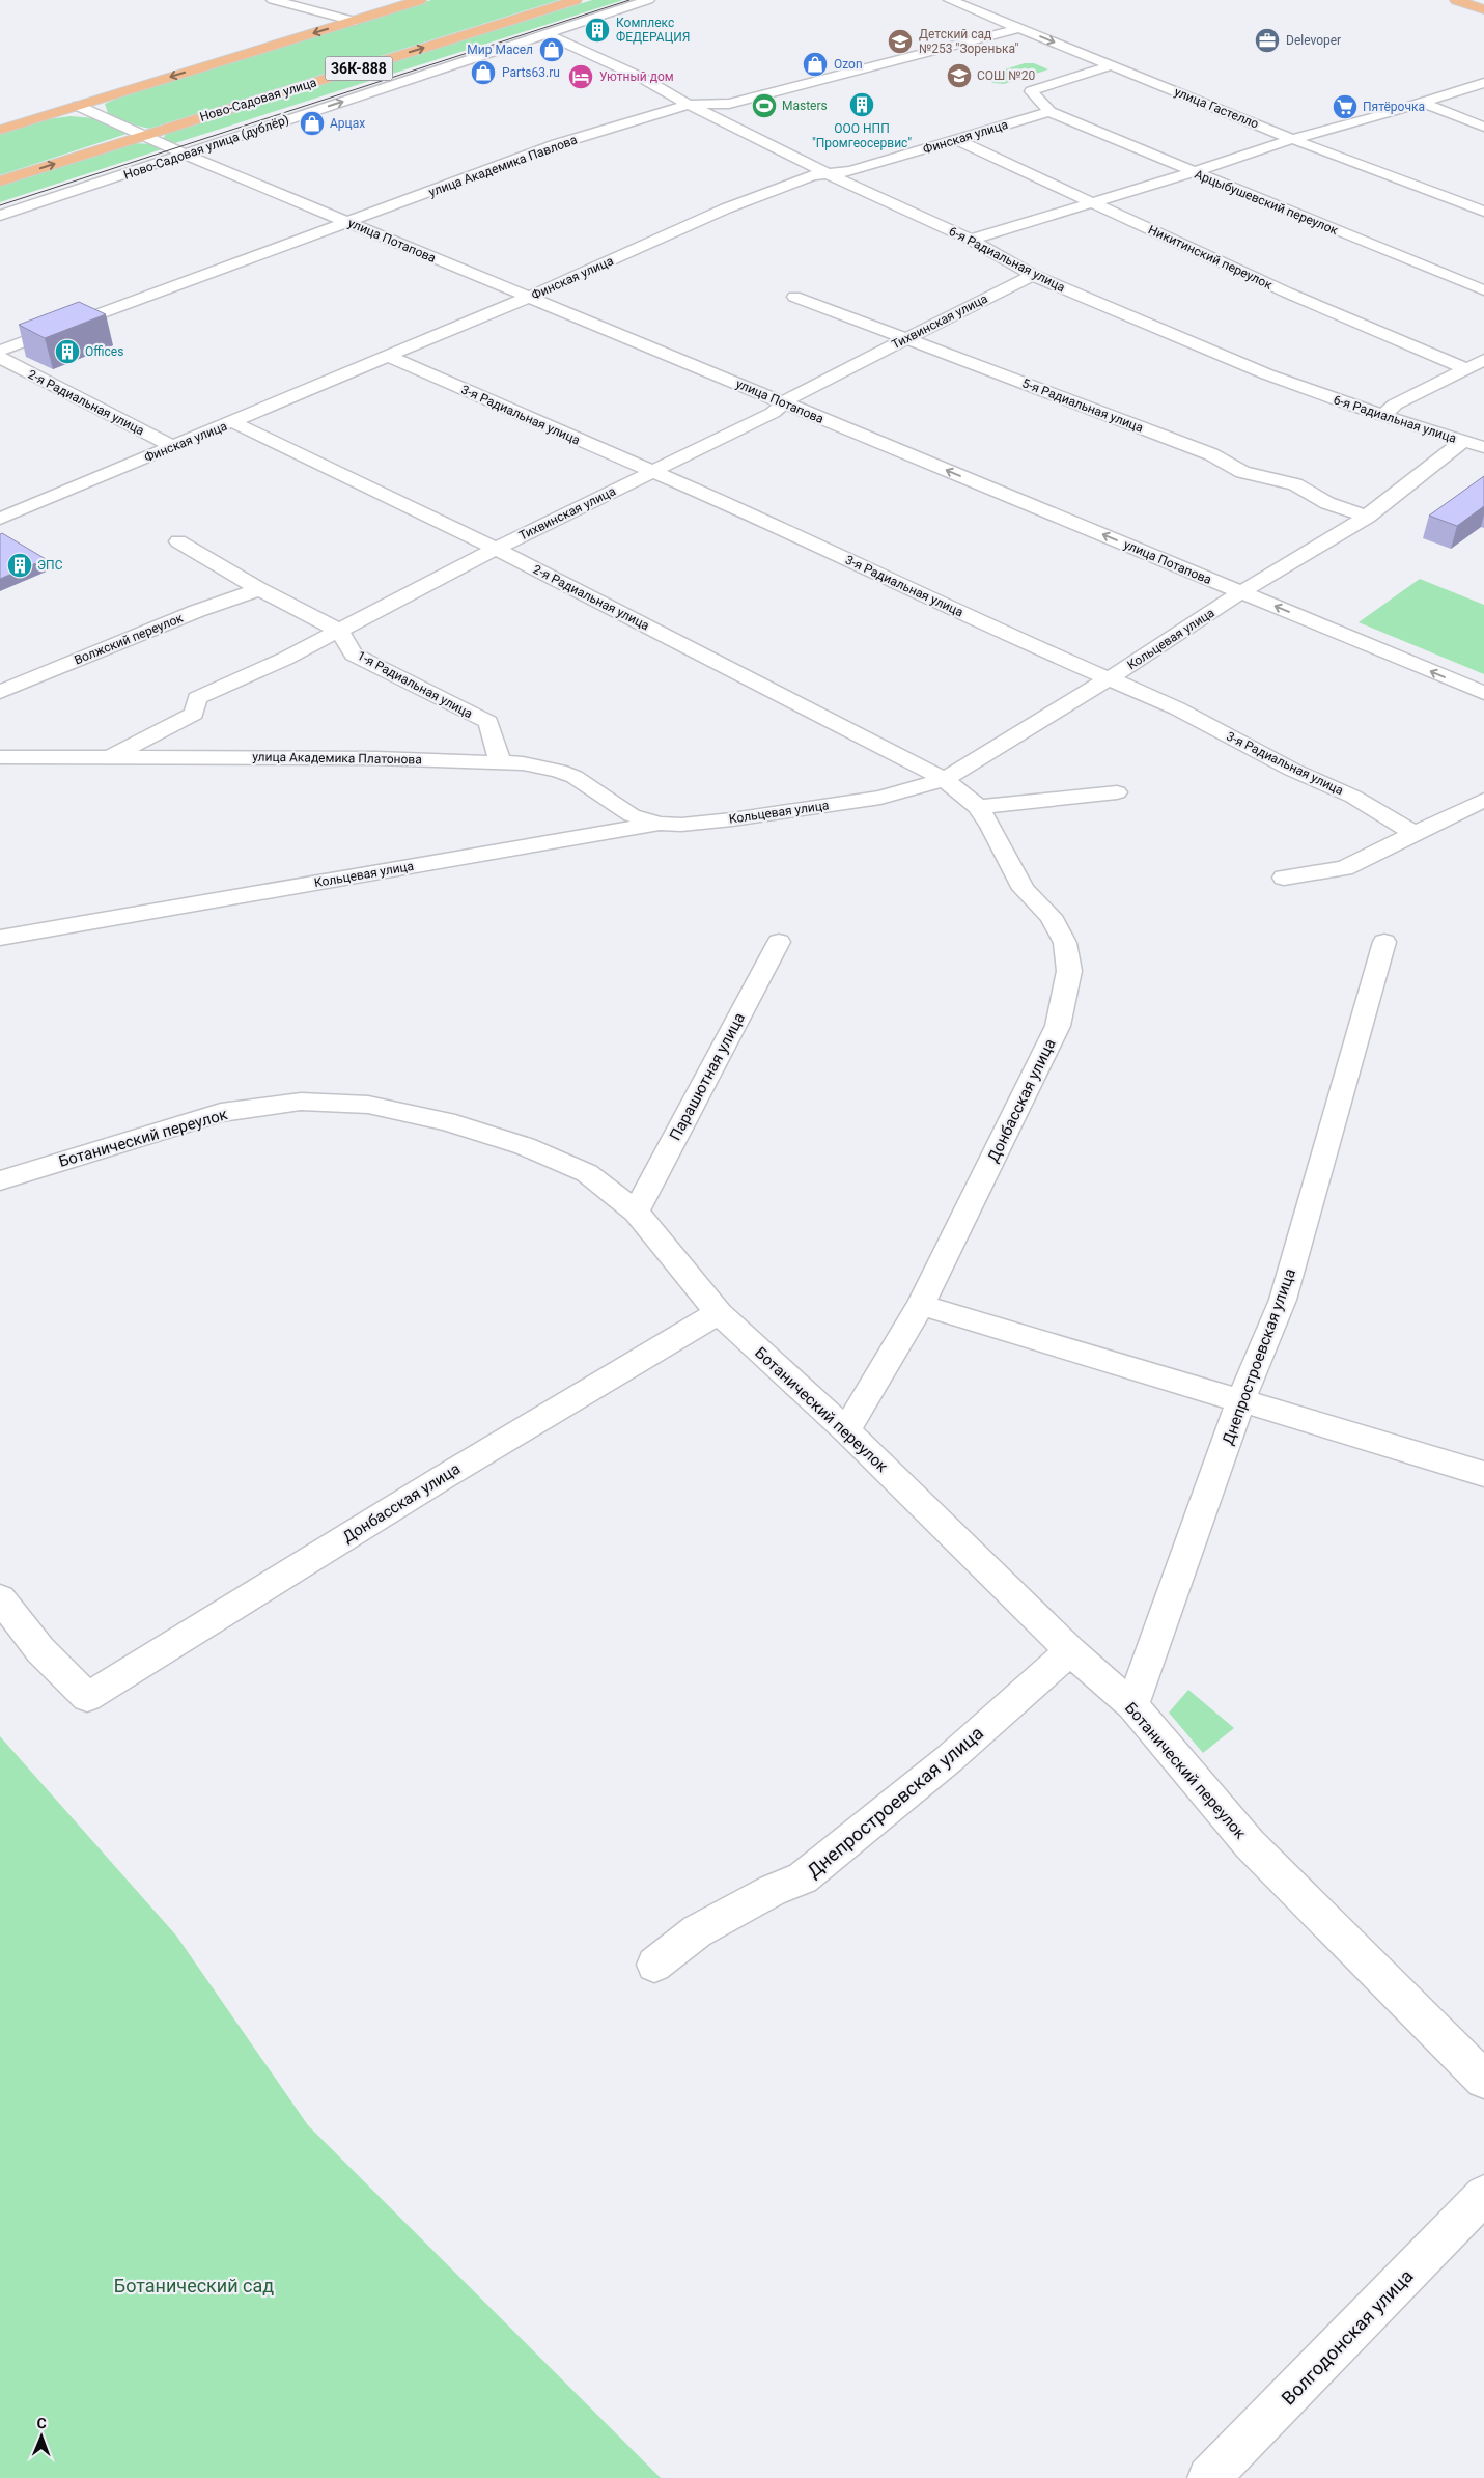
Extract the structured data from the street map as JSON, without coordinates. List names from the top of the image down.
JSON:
{
  "streets": {
    "main road": ["36К-888", "Ново-Садовая улица"],
    "street": [
      "улица Гастелло",
      "Финская улица",
      "Ново-Садовая улица (дублёр)",
      "улица Академика Павлова",
      "Арцыбушевский переулок",
      "улица Потапова",
      "Никитинский переулок",
      "6-я Радиальная улица",
      "Тихвинская улица",
      "2-я Радиальная улица",
      "5-я Радиальная улица",
      "3-я Радиальная улица",
      "Волжский переулок",
      "Кольцевая улица",
      "1-я Радиальная улица",
      "улица Академика Платонова",
      "Парашютная улица",
      "Донбасская улица",
      "Ботанический переулок",
      "Днепростроевская улица",
      "Волгодонская улица"
    ]
  },
  "crossings": [
    ["Ново-Садовая улица", "улица Потапова"],
    ["улица Гастелло", "улица Академика Павлова"],
    ["Финская улица", "Арцыбушевский переулок"],
    ["Финская улица", "улица Потапова"],
    ["Финская улица", "Никитинский переулок"],
    ["Финская улица", "6-я Радиальная улица"],
    ["Финская улица", "2-я Радиальная улица"],
    ["Финская улица", "3-я Радиальная улица"],
    ["Ново-Садовая улица (дублёр)", "улица Потапова"],
    ["Ново-Садовая улица (дублёр)", "6-я Радиальная улица"],
    ["улица Академика Павлова", "улица Потапова"],
    ["улица Академика Павлова", "6-я Радиальная улица"],
    ["улица Потапова", "Тихвинская улица"],
    ["улица Потапова", "Кольцевая улица"],
    ["6-я Радиальная улица", "Тихвинская улица"],
    ["6-я Радиальная улица", "Кольцевая улица"],
    ["Тихвинская улица", "2-я Радиальная улица"],
    ["Тихвинская улица", "5-я Радиальная улица"],
    ["Тихвинская улица", "3-я Радиальная улица"],
    ["Тихвинская улица", "1-я Радиальная улица"],
    ["Тихвинская улица", "улица Академика Платонова"],
    ["2-я Радиальная улица", "Кольцевая улица"],
    ["2-я Радиальная улица", "Донбасская улица"],
    ["5-я Радиальная улица", "Кольцевая улица"],
    ["3-я Радиальная улица", "Кольцевая улица"],
    ["Кольцевая улица", "улица Академика Платонова"],
    ["Кольцевая улица", "Донбасская улица"],
    ["1-я Радиальная улица", "улица Академика Платонова"],
    ["Парашютная улица", "Ботанический переулок"],
    ["Донбасская улица", "Ботанический переулок"],
    ["Ботанический переулок", "Днепростроевская улица"]
  ],
  "one_way": ["Ново-Садовая улица (дублёр)", "улица Потапова"],
  "parks": ["Ботанический сад"],
  "places": {
    "building": [
      "Комплекс ФЕДЕРАЦИЯ",
      "ООО НПП \"Промгеосервис\"",
      "Offices",
      "ЭПС"
    ],
    "office": ["Delevoper"],
    "school or university": ["Детский сад №253 \"Зоренька\"", "СОШ №20"],
    "shop": [
      "Мир Масел",
      "Ozon",
      "Parts63.ru",
      "Арцах"
    ],
    "hotel": ["Уютный дом"],
    "sports": ["Masters"],
    "supermarket": ["Пятёрочка"]
  },
  "north": "top"
}
